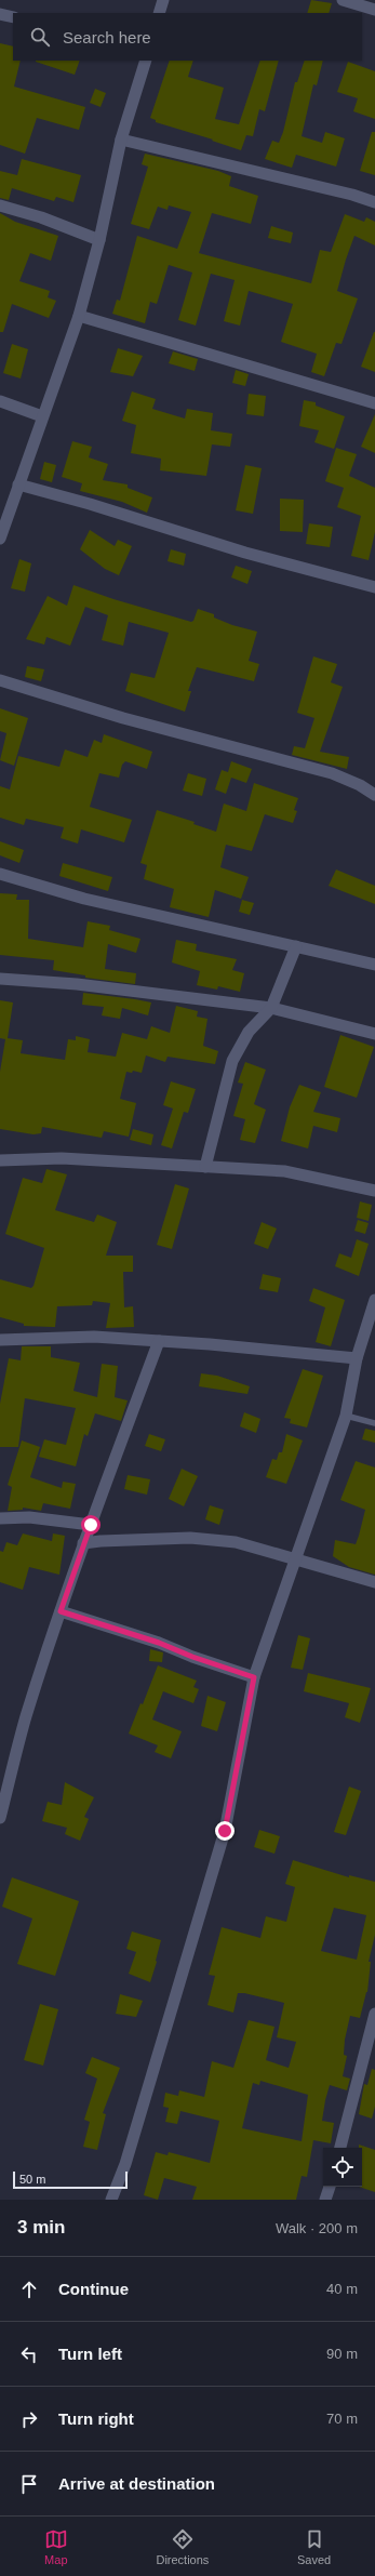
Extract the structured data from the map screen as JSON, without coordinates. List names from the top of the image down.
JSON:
{
  "scale_bar": "50 m",
  "page": {
    "search": "Search here",
    "scale": "50 m",
    "heading": ["3 min", "Walk · 200 m"],
    "list": [
      ["Continue", "40 m"],
      ["Turn left", "90 m"],
      ["Turn right", "70 m"],
      "Arrive at destination"
    ],
    "nav": ["Map", "Directions", "Saved"]
  }
}
